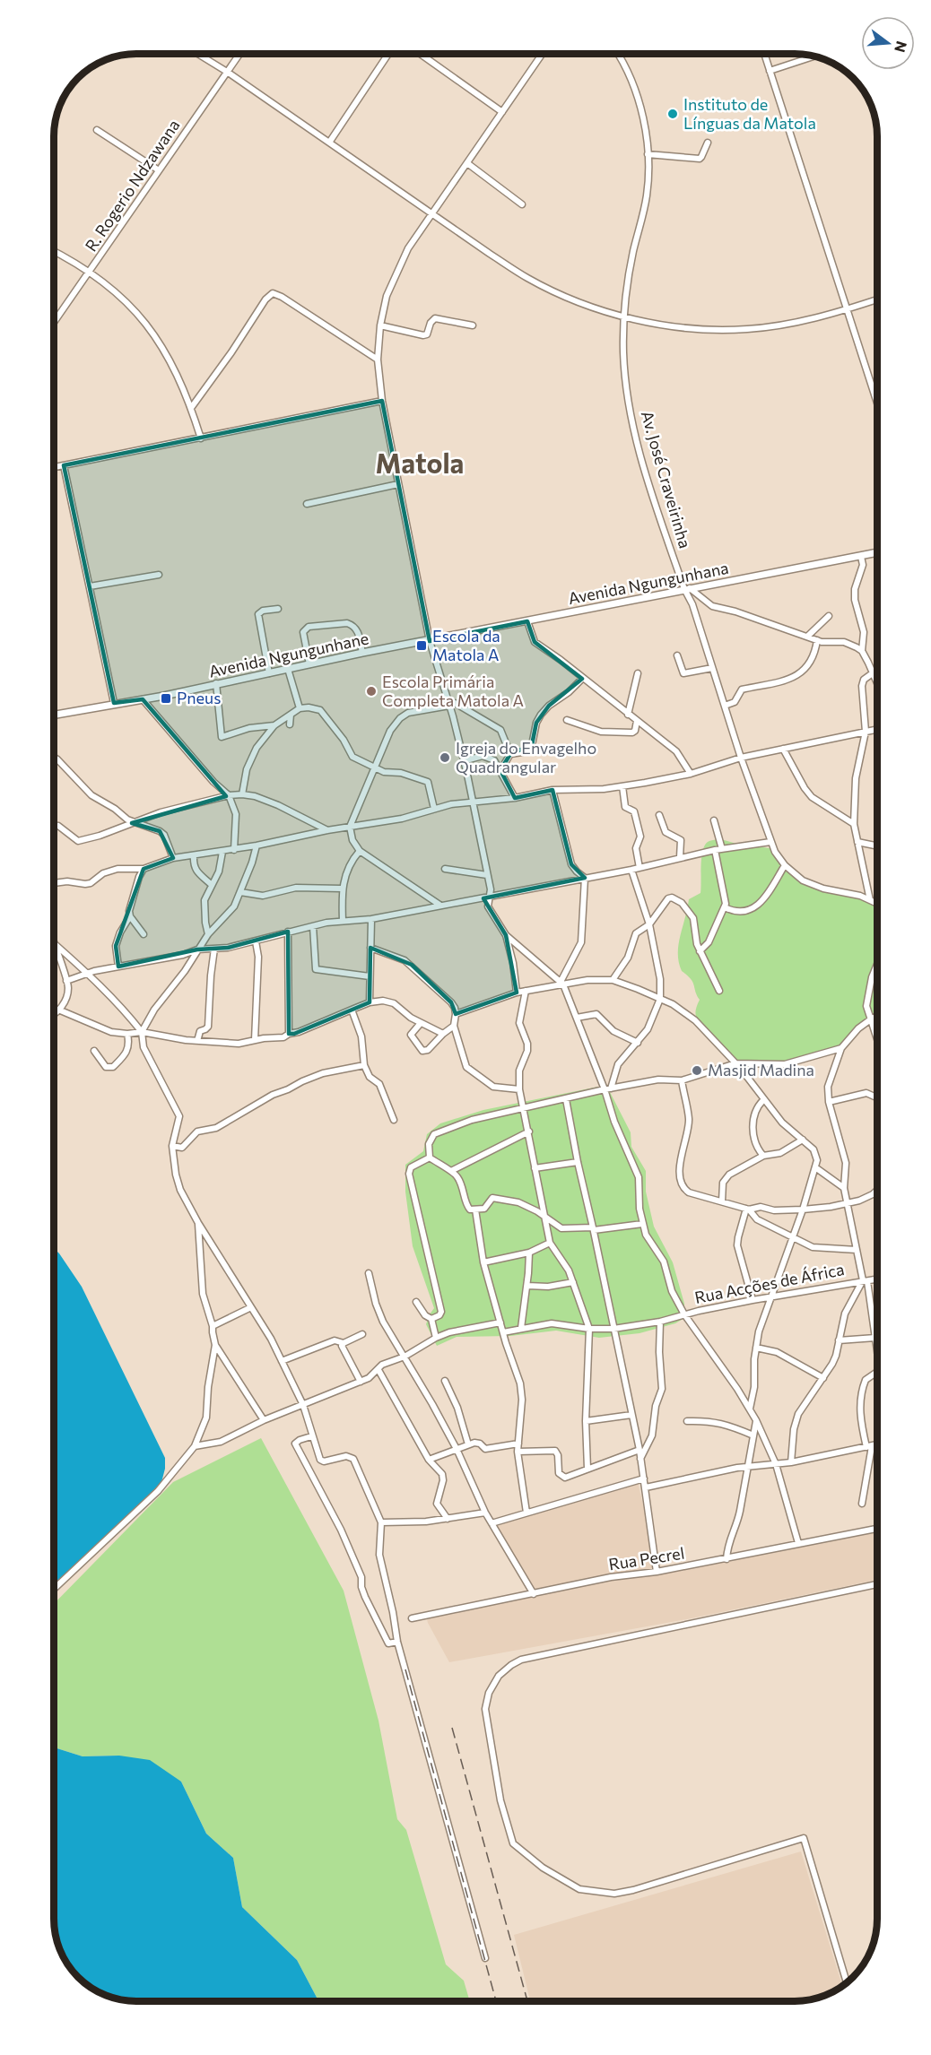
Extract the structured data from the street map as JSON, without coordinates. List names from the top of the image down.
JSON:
{
  "streets": {
    "street": [
      "R. Rogerio Ndzawana",
      "Av. José Craveirinha",
      "Avenida Ngungunhana",
      "Avenida Ngungunhane",
      "Rua Acções de África",
      "Rua Pecrel"
    ]
  },
  "crossings": [
    ["Av. José Craveirinha", "Avenida Ngungunhana"],
    ["Avenida Ngungunhana", "Avenida Ngungunhane"]
  ],
  "districts": ["Matola"],
  "places": {
    "other": [
      "Instituto de Línguas da Matola",
      "Escola Primária Completa Matola A",
      "Igreja do Envagelho Quadrangular",
      "Masjid Madina"
    ],
    "transit": ["Escola da Matola A", "Pneus"]
  },
  "north": "right"
}
